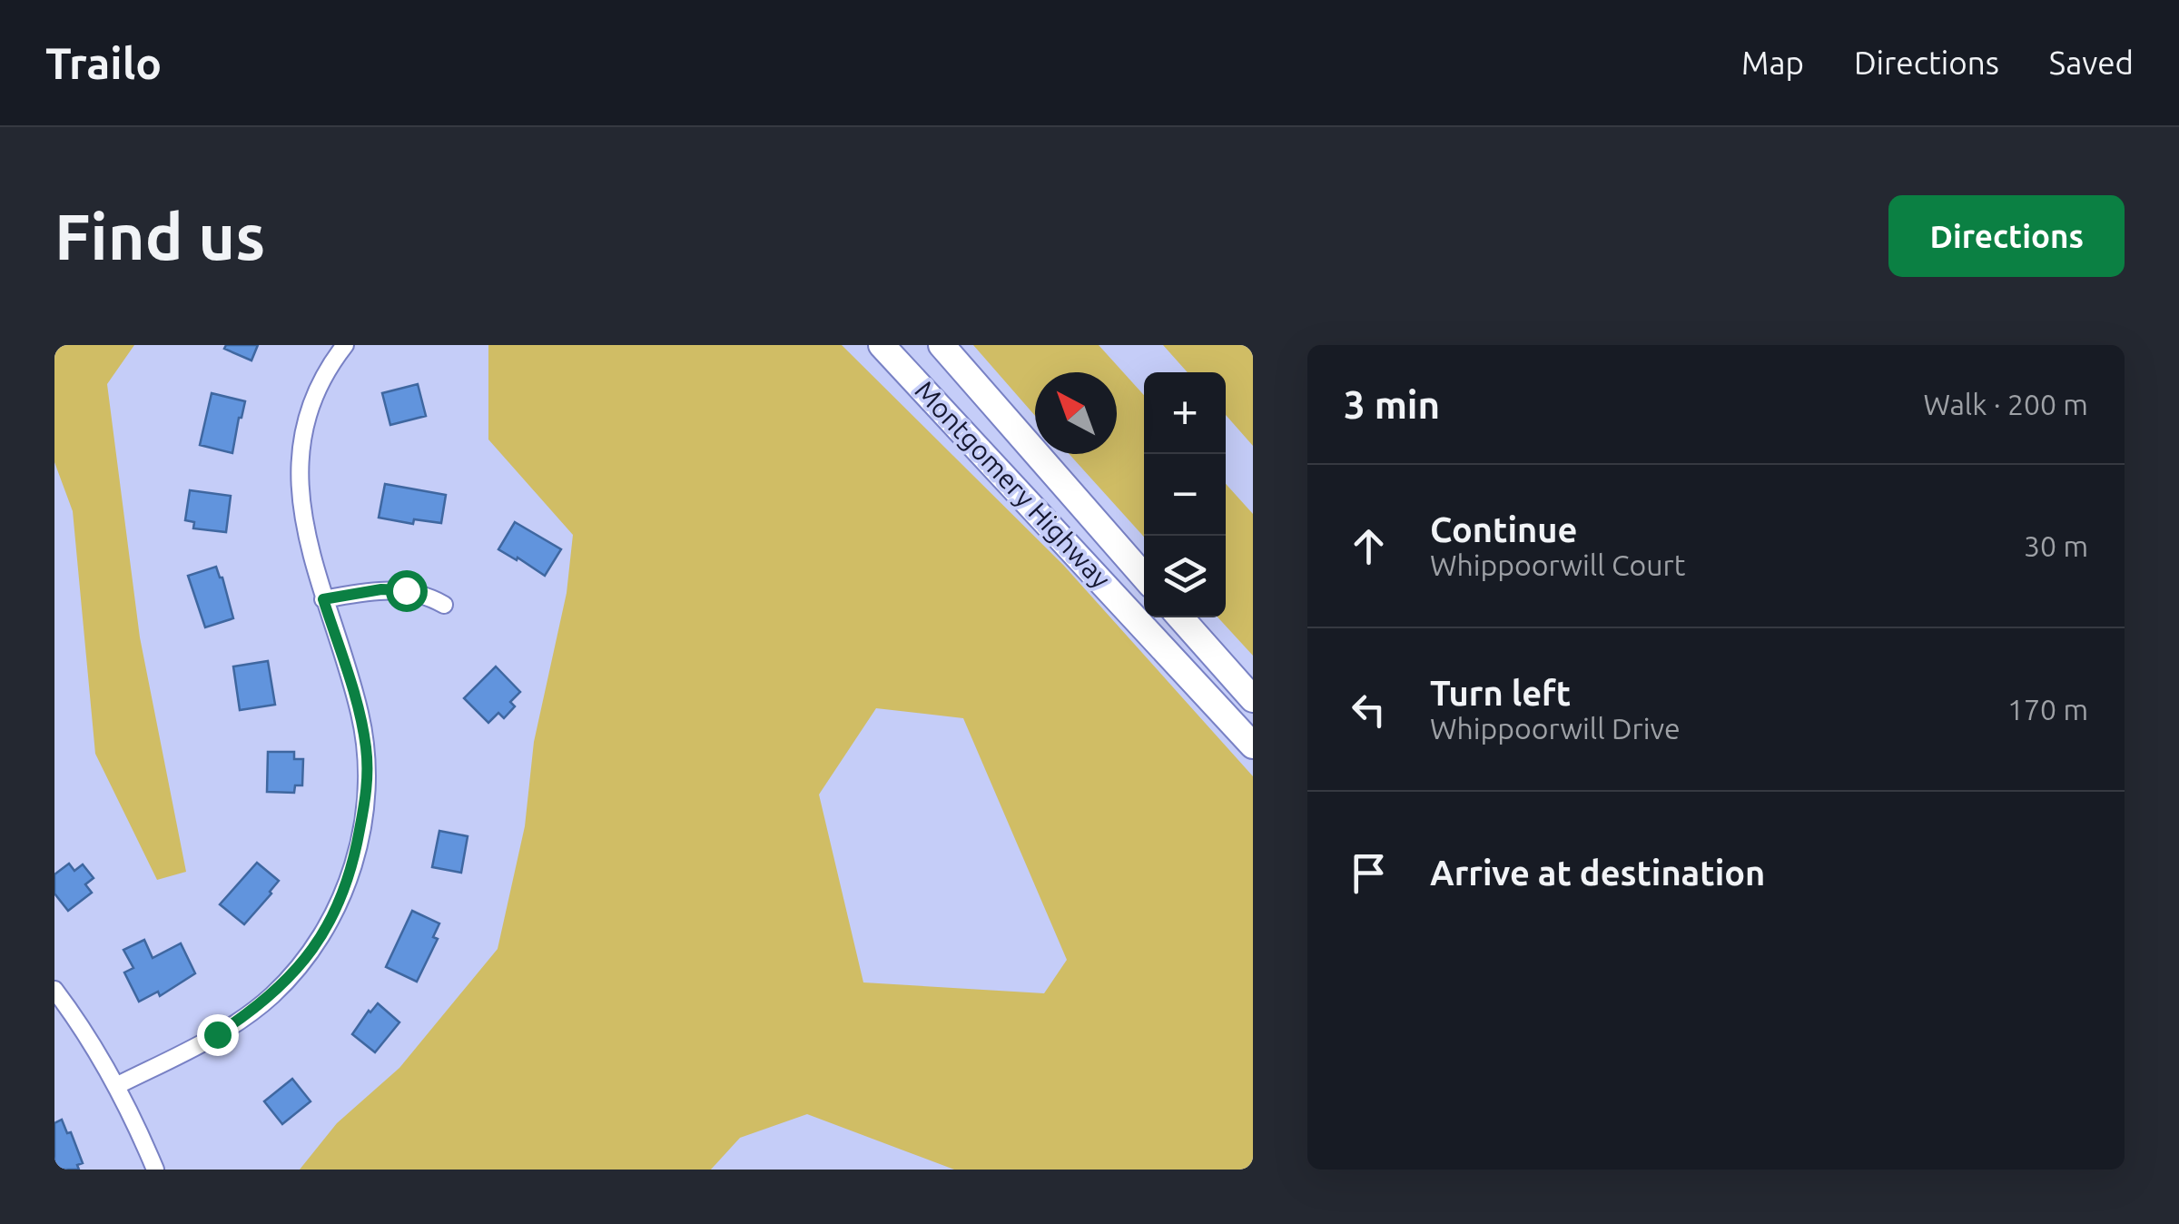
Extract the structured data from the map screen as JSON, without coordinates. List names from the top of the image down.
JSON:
{
  "streets": {
    "main road": ["Montgomery Highway"]
  },
  "north": "top left",
  "page": {
    "header": "Trailo",
    "nav": ["Map", "Directions", "Saved"],
    "buttons": "Directions",
    "title": "Find us",
    "heading": ["3 min", "Walk · 200 m"],
    "map_buttons": ["+", "−"],
    "list": [
      ["Continue", "Whippoorwill Court", "30 m"],
      ["Turn left", "Whippoorwill Drive", "170 m"],
      "Arrive at destination"
    ]
  }
}
